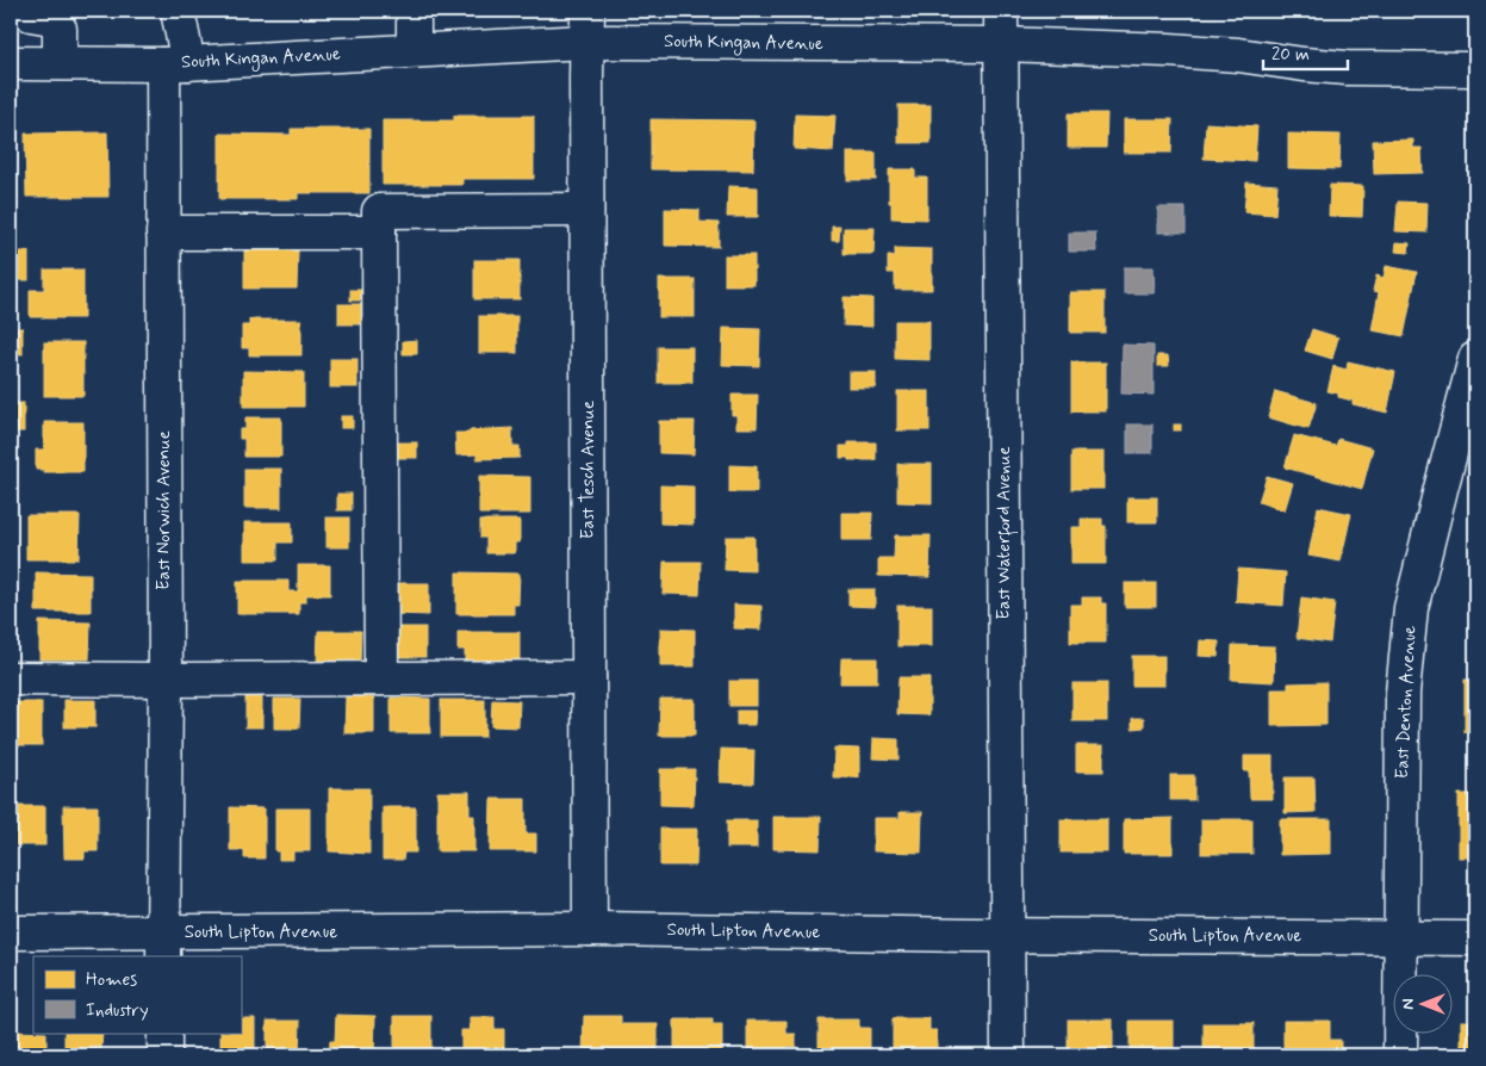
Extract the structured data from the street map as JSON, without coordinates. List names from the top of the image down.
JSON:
{
  "streets": {
    "street": [
      "South Kingan Avenue",
      "East Tesch Avenue",
      "East Norwich Avenue",
      "East Waterford Avenue",
      "East Denton Avenue",
      "South Lipton Avenue"
    ]
  },
  "crossings": [
    ["South Kingan Avenue", "East Tesch Avenue"],
    ["South Kingan Avenue", "East Norwich Avenue"],
    ["South Kingan Avenue", "East Waterford Avenue"],
    ["East Tesch Avenue", "South Lipton Avenue"],
    ["East Norwich Avenue", "South Lipton Avenue"],
    ["East Waterford Avenue", "South Lipton Avenue"],
    ["East Denton Avenue", "South Lipton Avenue"]
  ],
  "legend": ["Homes", "Industry"],
  "scale_bar": "20 m",
  "north": "left"
}
